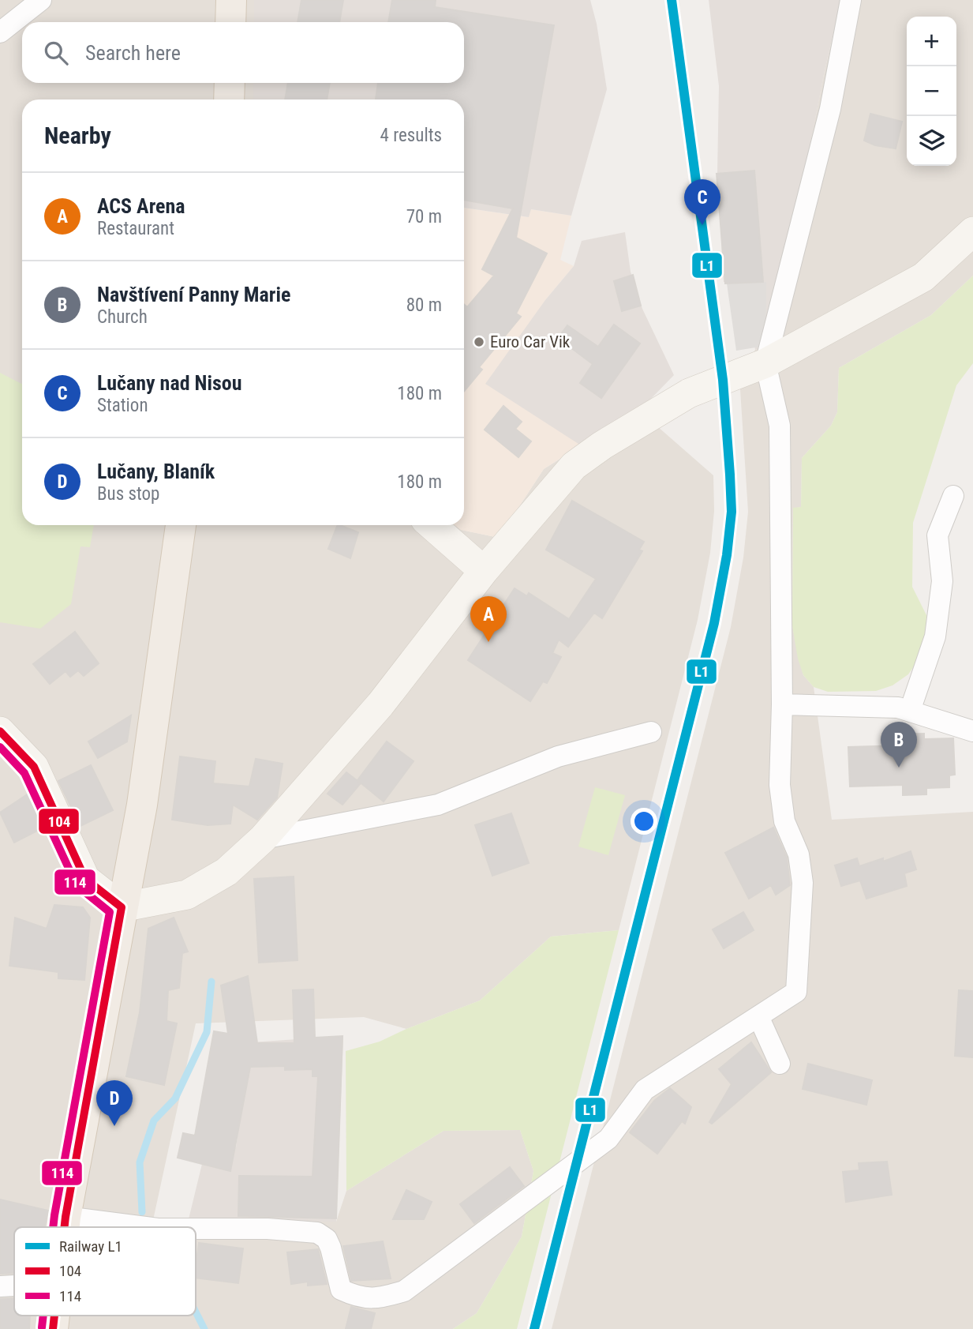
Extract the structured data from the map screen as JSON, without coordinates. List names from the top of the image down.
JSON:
{
  "places": ["Euro Car Vik"],
  "lines": ["rail line L1", "transit line 104", "transit line 114"],
  "legend": ["Railway L1", "104", "114"],
  "page": {
    "map_buttons": ["+", "−"],
    "search": "Search here",
    "heading": ["Nearby", "4 results"],
    "list": [
      {
        "mark": "A",
        "name": "ACS Arena",
        "note": "Restaurant",
        "value": "70 m"
      },
      {
        "mark": "B",
        "name": "Navštívení Panny Marie",
        "note": "Church",
        "value": "80 m"
      },
      {
        "mark": "C",
        "name": "Lučany nad Nisou",
        "note": "Station",
        "value": "180 m"
      },
      {
        "mark": "D",
        "name": "Lučany, Blaník",
        "note": "Bus stop",
        "value": "180 m"
      }
    ],
    "pins": [
      "C",
      "A",
      "B",
      "D"
    ]
  }
}
